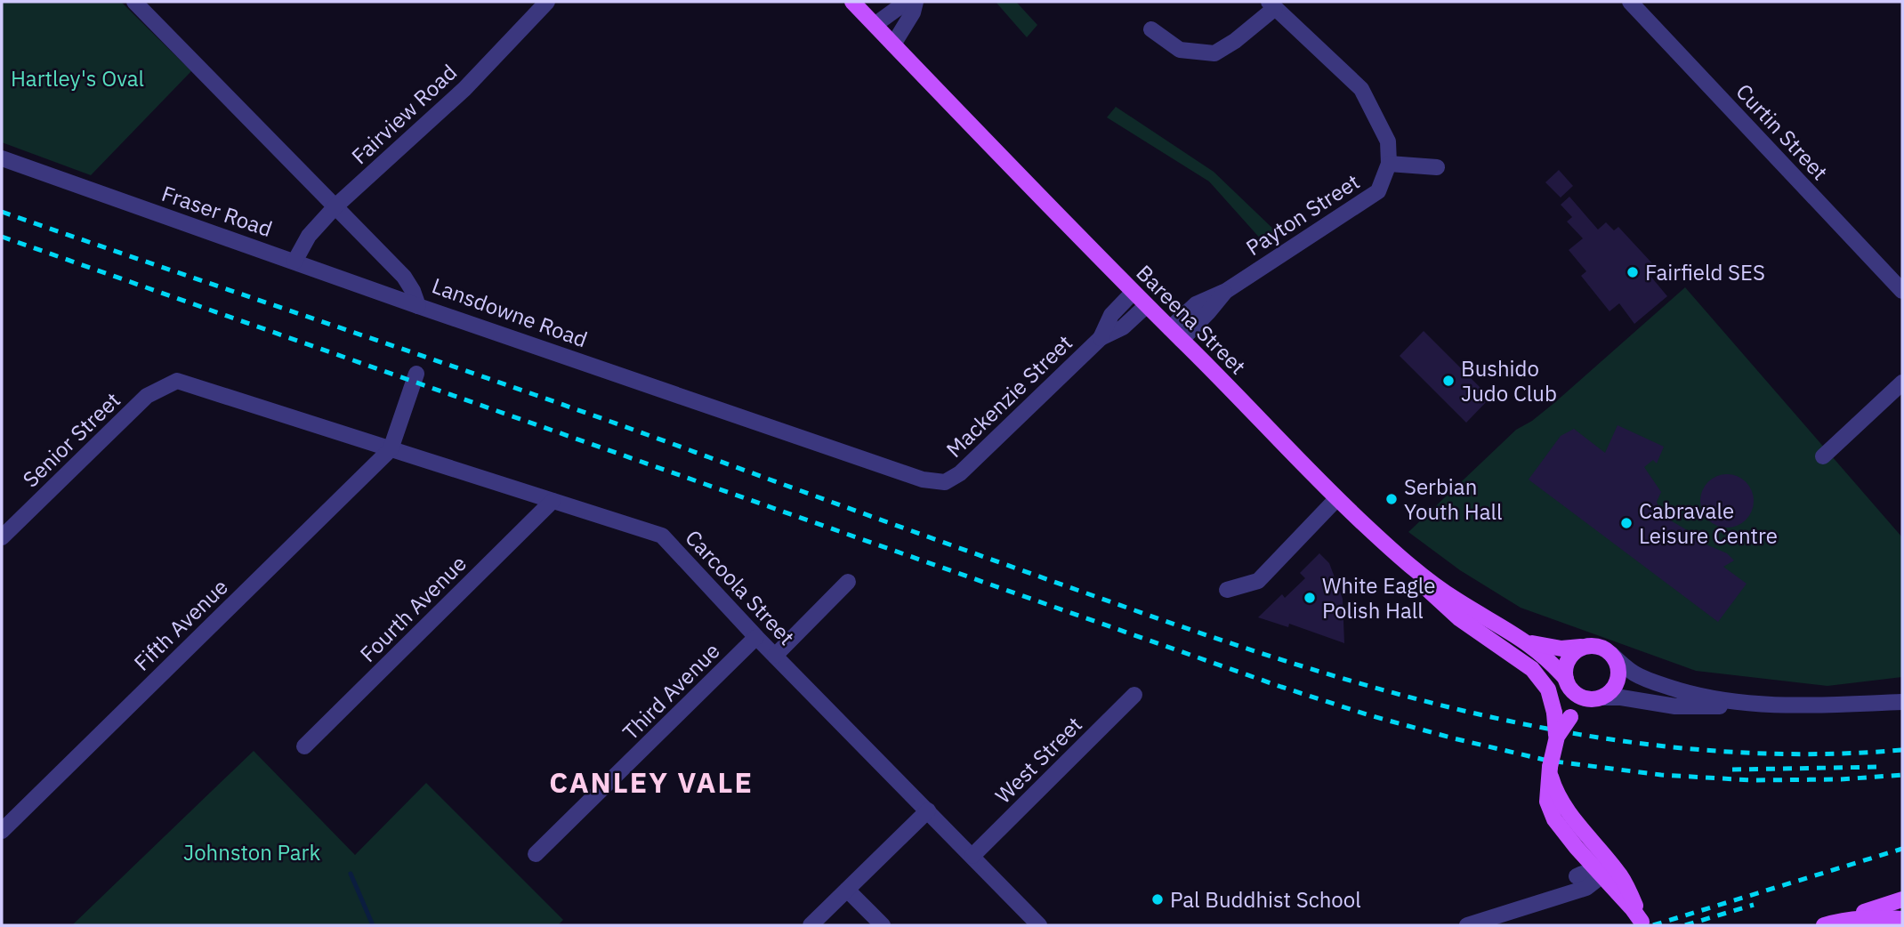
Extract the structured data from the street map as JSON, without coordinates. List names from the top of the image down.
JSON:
{
  "streets": {
    "main road": ["Bareena Street"],
    "street": [
      "Fairview Road",
      "Curtin Street",
      "Fraser Road",
      "Payton Street",
      "Lansdowne Road",
      "Mackenzie Street",
      "Senior Street",
      "Carcoola Street",
      "Fourth Avenue",
      "Fifth Avenue",
      "Third Avenue",
      "West Street"
    ]
  },
  "crossings": [
    ["Fairview Road", "Fraser Road"],
    ["Fairview Road", "Lansdowne Road"],
    ["Fraser Road", "Lansdowne Road"],
    ["Payton Street", "Bareena Street"],
    ["Lansdowne Road", "Mackenzie Street"],
    ["Bareena Street", "Mackenzie Street"],
    ["Senior Street", "Carcoola Street"],
    ["Carcoola Street", "Fourth Avenue"],
    ["Carcoola Street", "Fifth Avenue"],
    ["Carcoola Street", "Third Avenue"],
    ["Carcoola Street", "West Street"]
  ],
  "districts": ["CANLEY VALE"],
  "parks": ["Hartley's Oval", "Johnston Park"],
  "places": [
    "Fairfield SES",
    "Bushido Judo Club",
    "Serbian Youth Hall",
    "Cabravale Leisure Centre",
    "White Eagle Polish Hall",
    "Pal Buddhist School"
  ]
}
